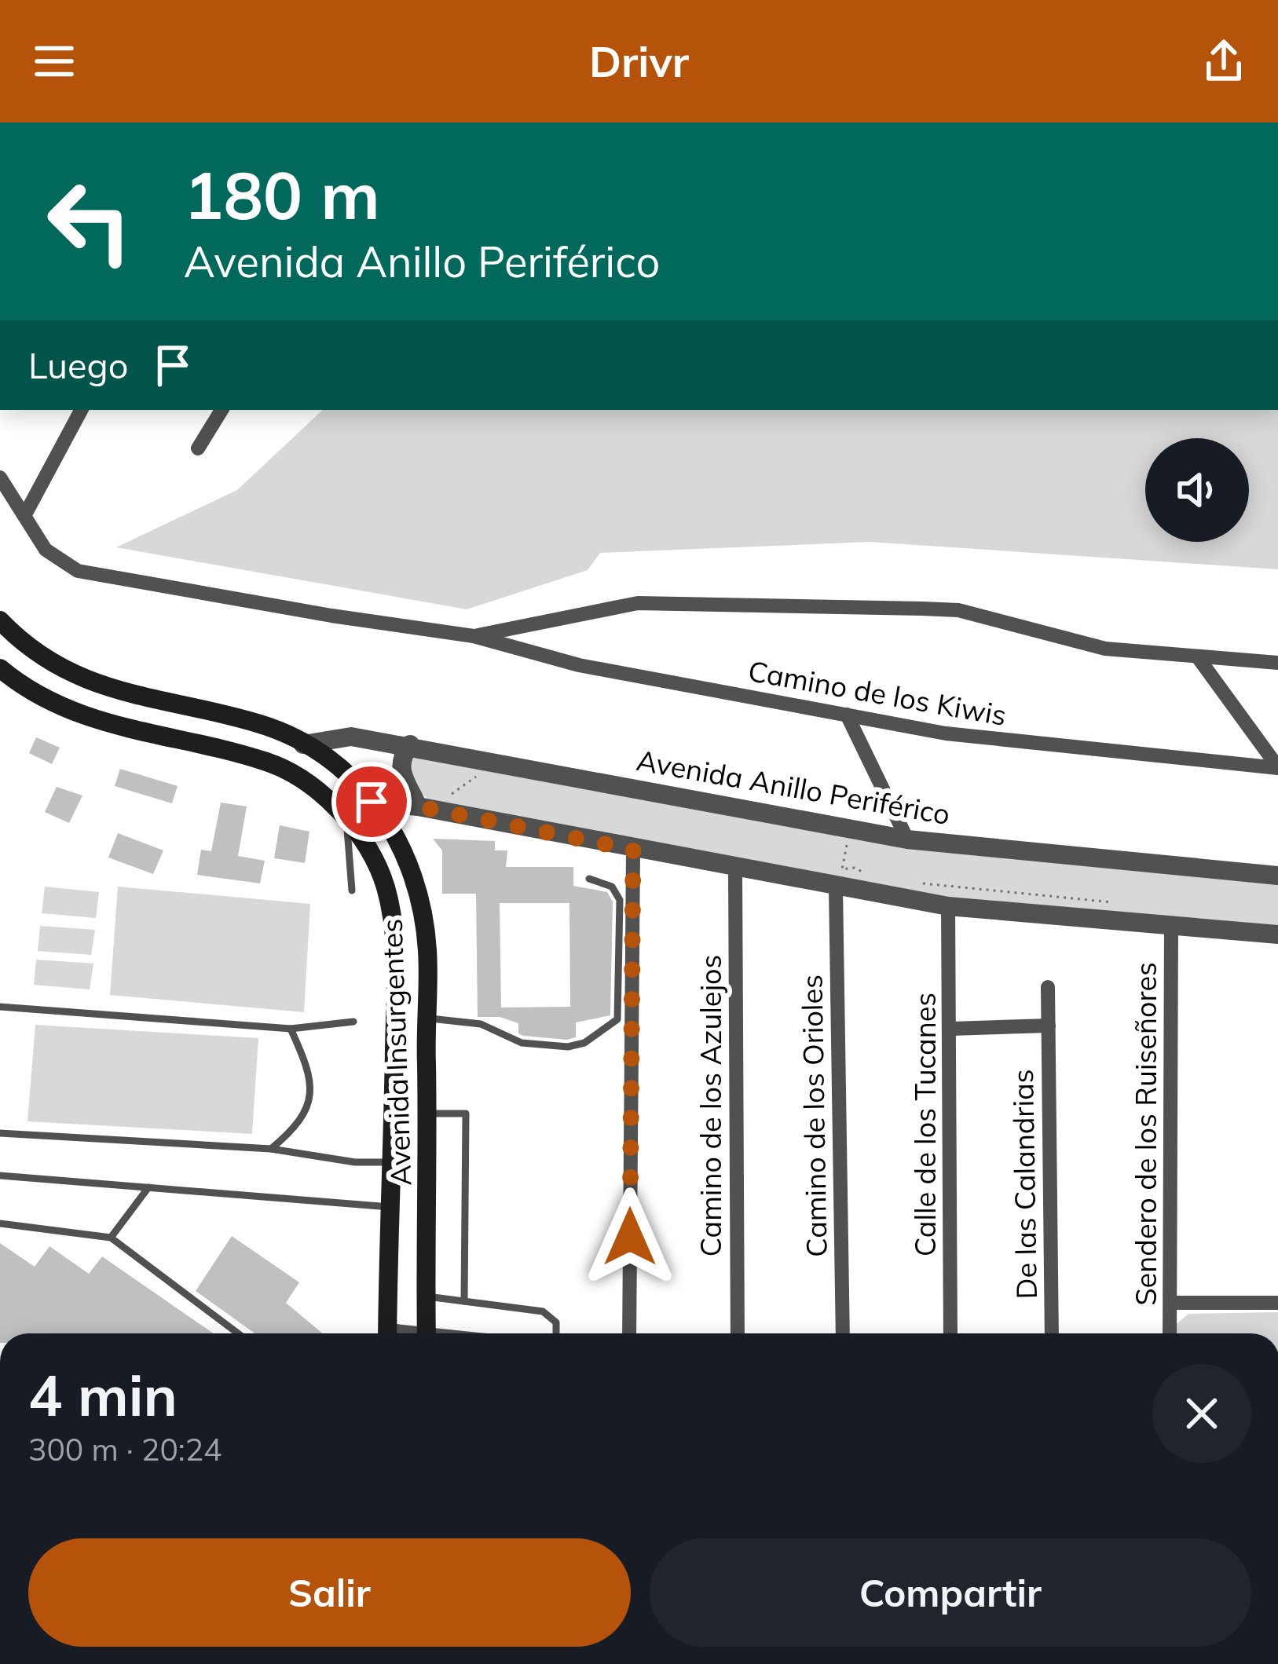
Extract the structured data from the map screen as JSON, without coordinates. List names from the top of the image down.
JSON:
{
  "streets": {
    "main road": ["Avenida Insurgentes"],
    "street": [
      "Camino de los Kiwis",
      "Avenida Anillo Periférico",
      "Camino de los Azulejos",
      "Camino de los Orioles",
      "Calle de los Tucanes",
      "Sendero de los Ruiseñores",
      "De las Calandrias"
    ]
  },
  "crossings": [
    ["Avenida Anillo Periférico", "Avenida Insurgentes"]
  ],
  "page": {
    "header": "Drivr",
    "turn": ["180 m", "Avenida Anillo Periférico"],
    "then": "Luego",
    "heading": ["4 min", "300 m · 20:24"],
    "buttons": ["Salir", "Compartir"]
  }
}
